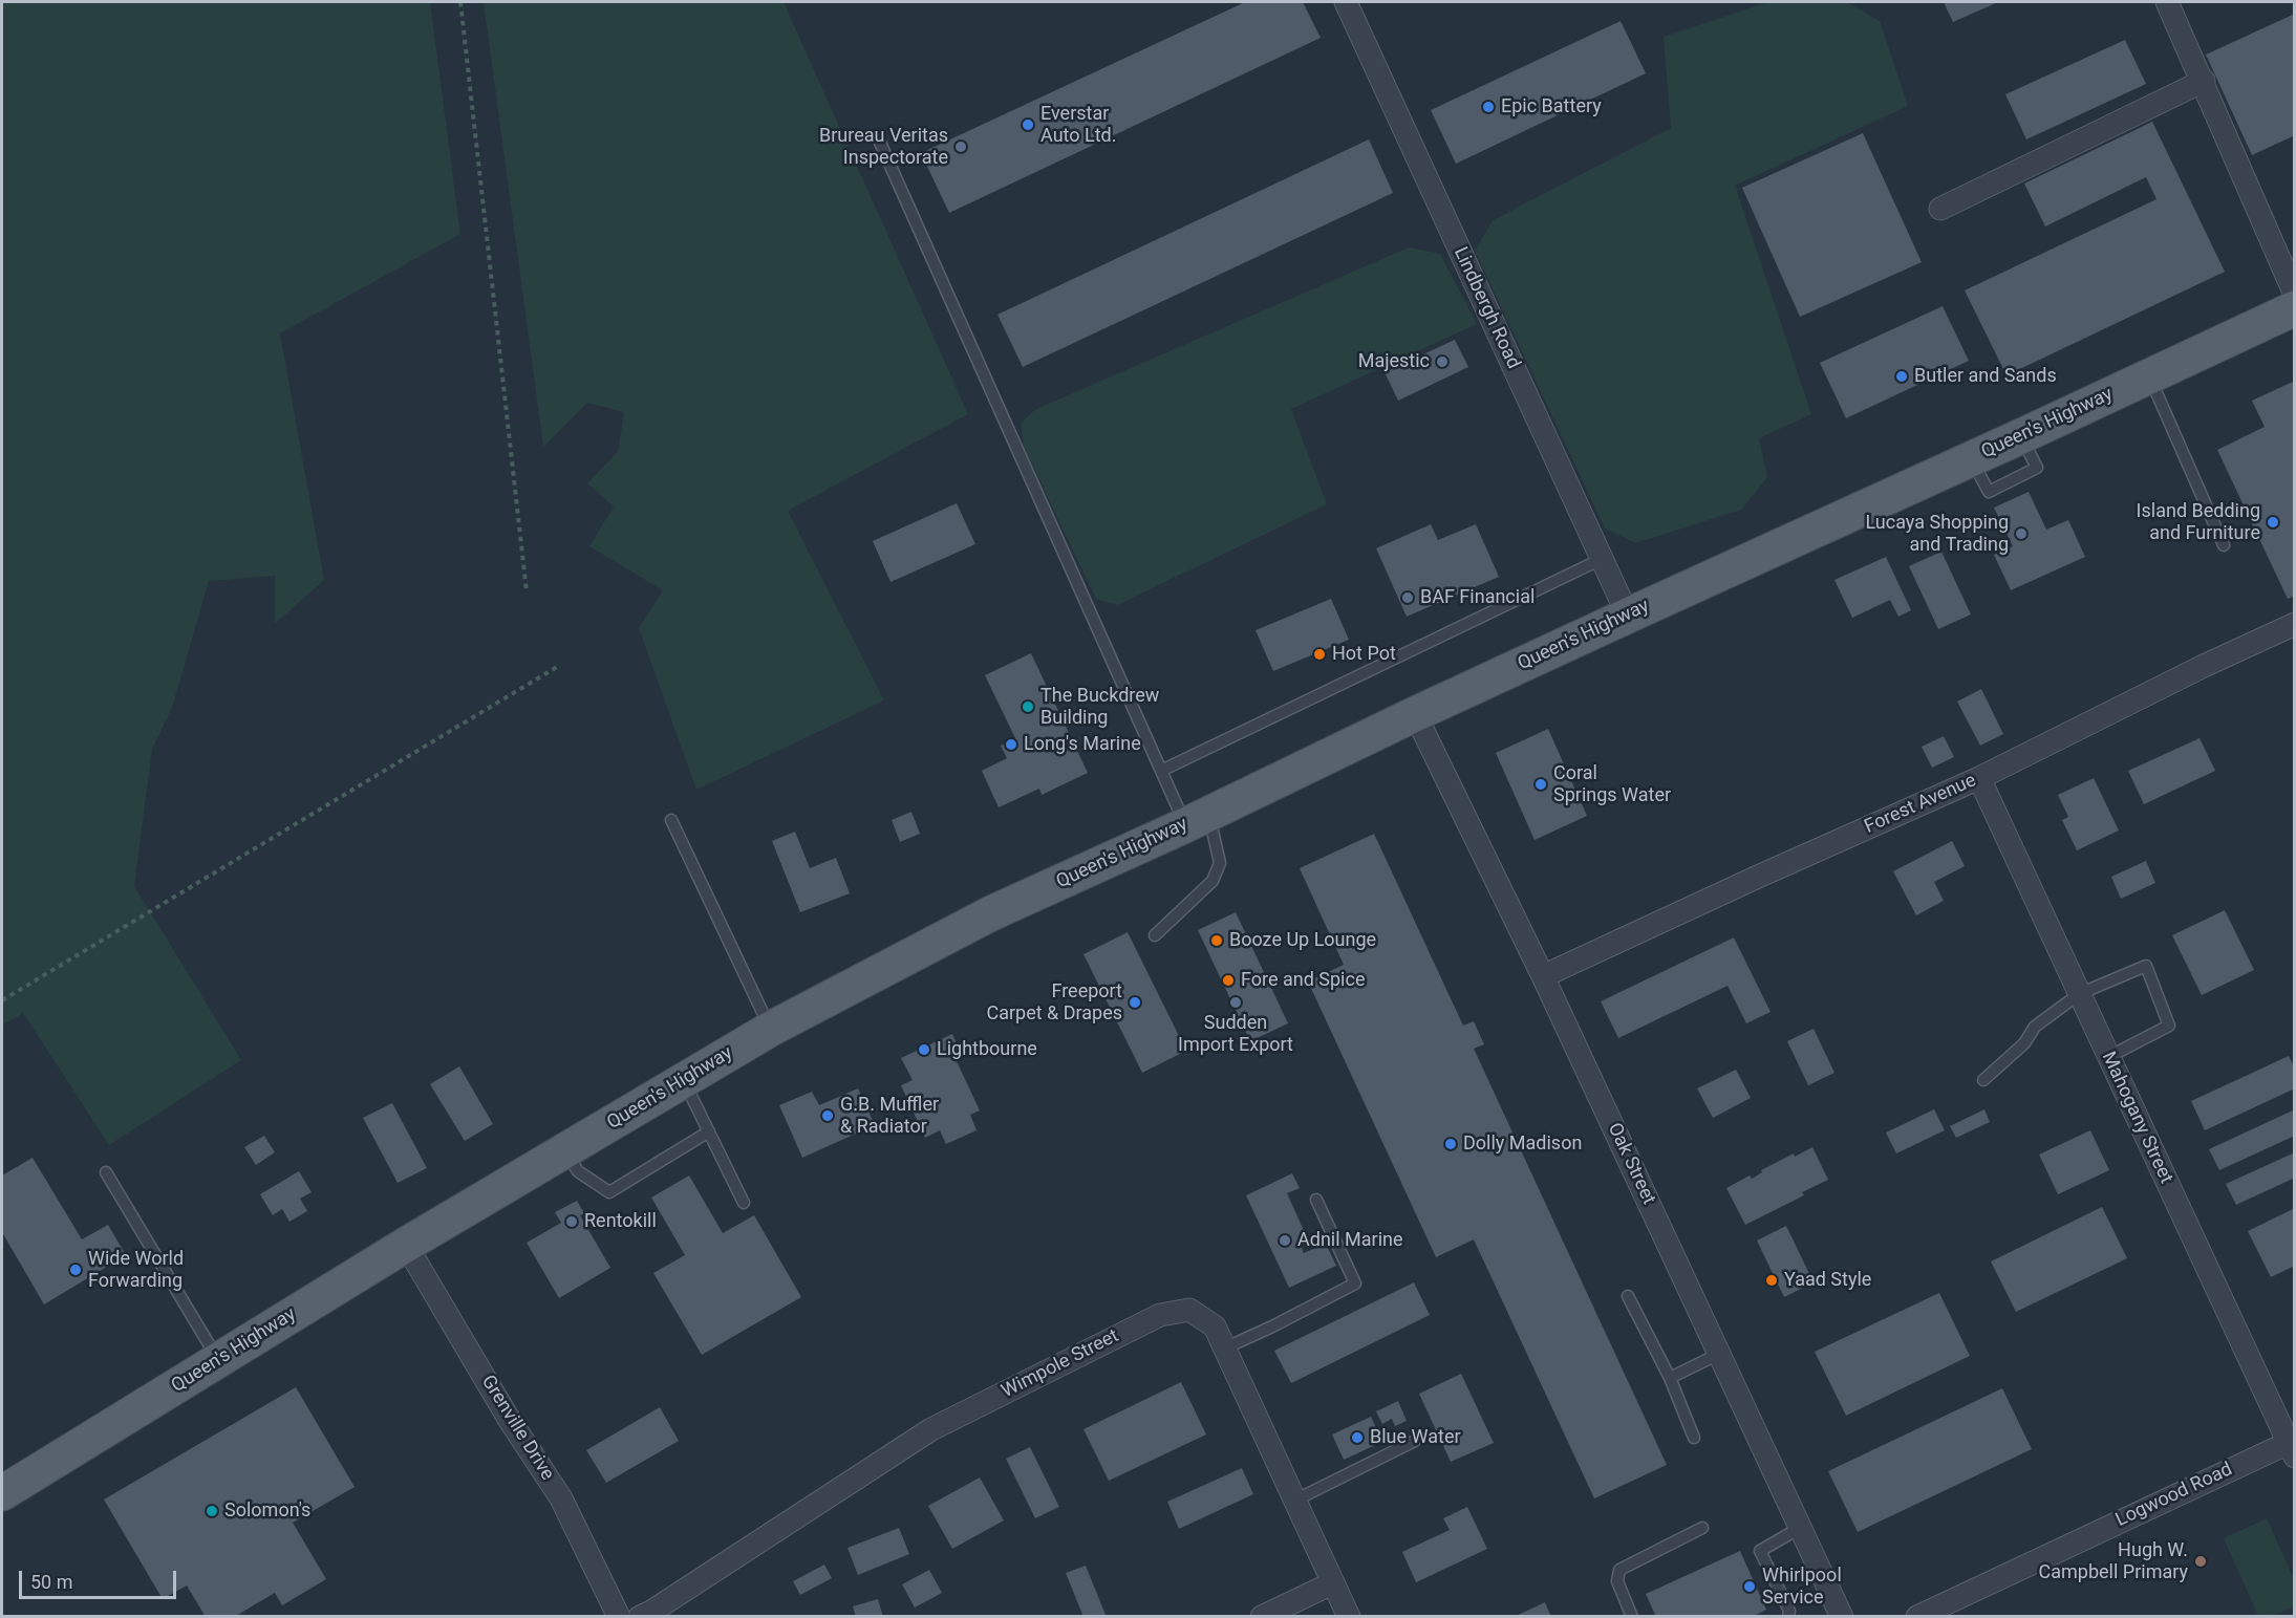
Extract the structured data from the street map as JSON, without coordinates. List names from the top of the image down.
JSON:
{
  "streets": {
    "main road": ["Queen's Highway"],
    "street": [
      "Lindbergh Road",
      "Forest Avenue",
      "Mahogany Street",
      "Oak Street",
      "Wimpole Street",
      "Grenville Drive",
      "Logwood Road"
    ]
  },
  "crossings": [
    ["Lindbergh Road", "Queen's Highway"],
    ["Queen's Highway", "Oak Street"],
    ["Queen's Highway", "Grenville Drive"],
    ["Forest Avenue", "Mahogany Street"],
    ["Forest Avenue", "Oak Street"],
    ["Mahogany Street", "Logwood Road"]
  ],
  "places": [
    "Epic Battery",
    "Everstar Auto Ltd.",
    "Brureau Veritas Inspectorate",
    "Majestic",
    "Butler and Sands",
    "Island Bedding and Furniture",
    "Lucaya Shopping and Trading",
    "BAF Financial",
    "Hot Pot",
    "The Buckdrew Building",
    "Long's Marine",
    "Coral Springs Water",
    "Booze Up Lounge",
    "Fore and Spice",
    "Freeport Carpet & Drapes",
    "Sudden Import Export",
    "Lightbourne",
    "G.B. Muffler & Radiator",
    "Dolly Madison",
    "Rentokill",
    "Adnil Marine",
    "Wide World Forwarding",
    "Yaad Style",
    "Blue Water",
    "Solomon's",
    "Hugh W. Campbell Primary",
    "Whirlpool Service"
  ],
  "scale_bar": "50 m"
}
